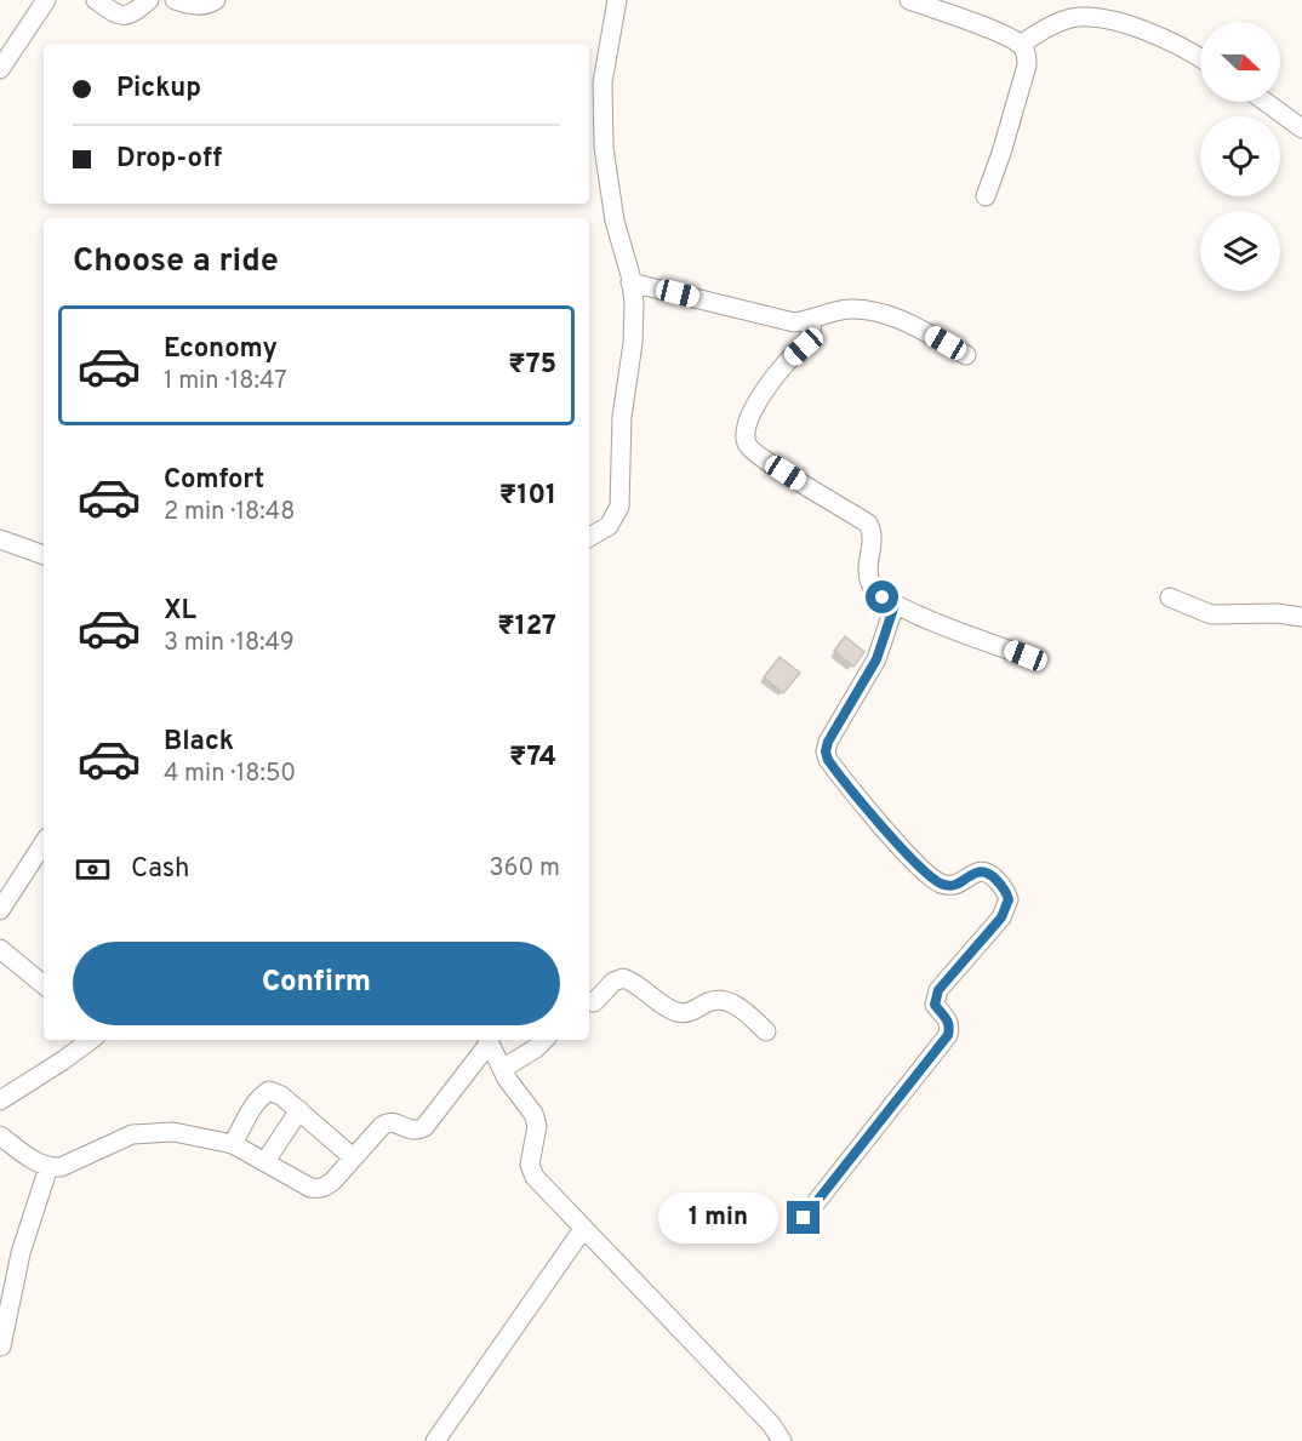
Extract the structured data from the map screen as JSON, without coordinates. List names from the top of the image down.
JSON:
{
  "north": "right",
  "page": {
    "banner": ["Pickup", "Drop-off"],
    "heading": "Choose a ride",
    "list": [
      {
        "name": "Economy",
        "note": "1 min · 18:47",
        "value": "₹75"
      },
      {
        "name": "Comfort",
        "note": "2 min · 18:48",
        "value": "₹101"
      },
      {
        "name": "XL",
        "note": "3 min · 18:49",
        "value": "₹127"
      },
      {
        "name": "Black",
        "note": "4 min · 18:50",
        "value": "₹74"
      }
    ],
    "pay": ["Cash", "360 m"],
    "buttons": "Confirm",
    "bubble": "1 min"
  }
}
